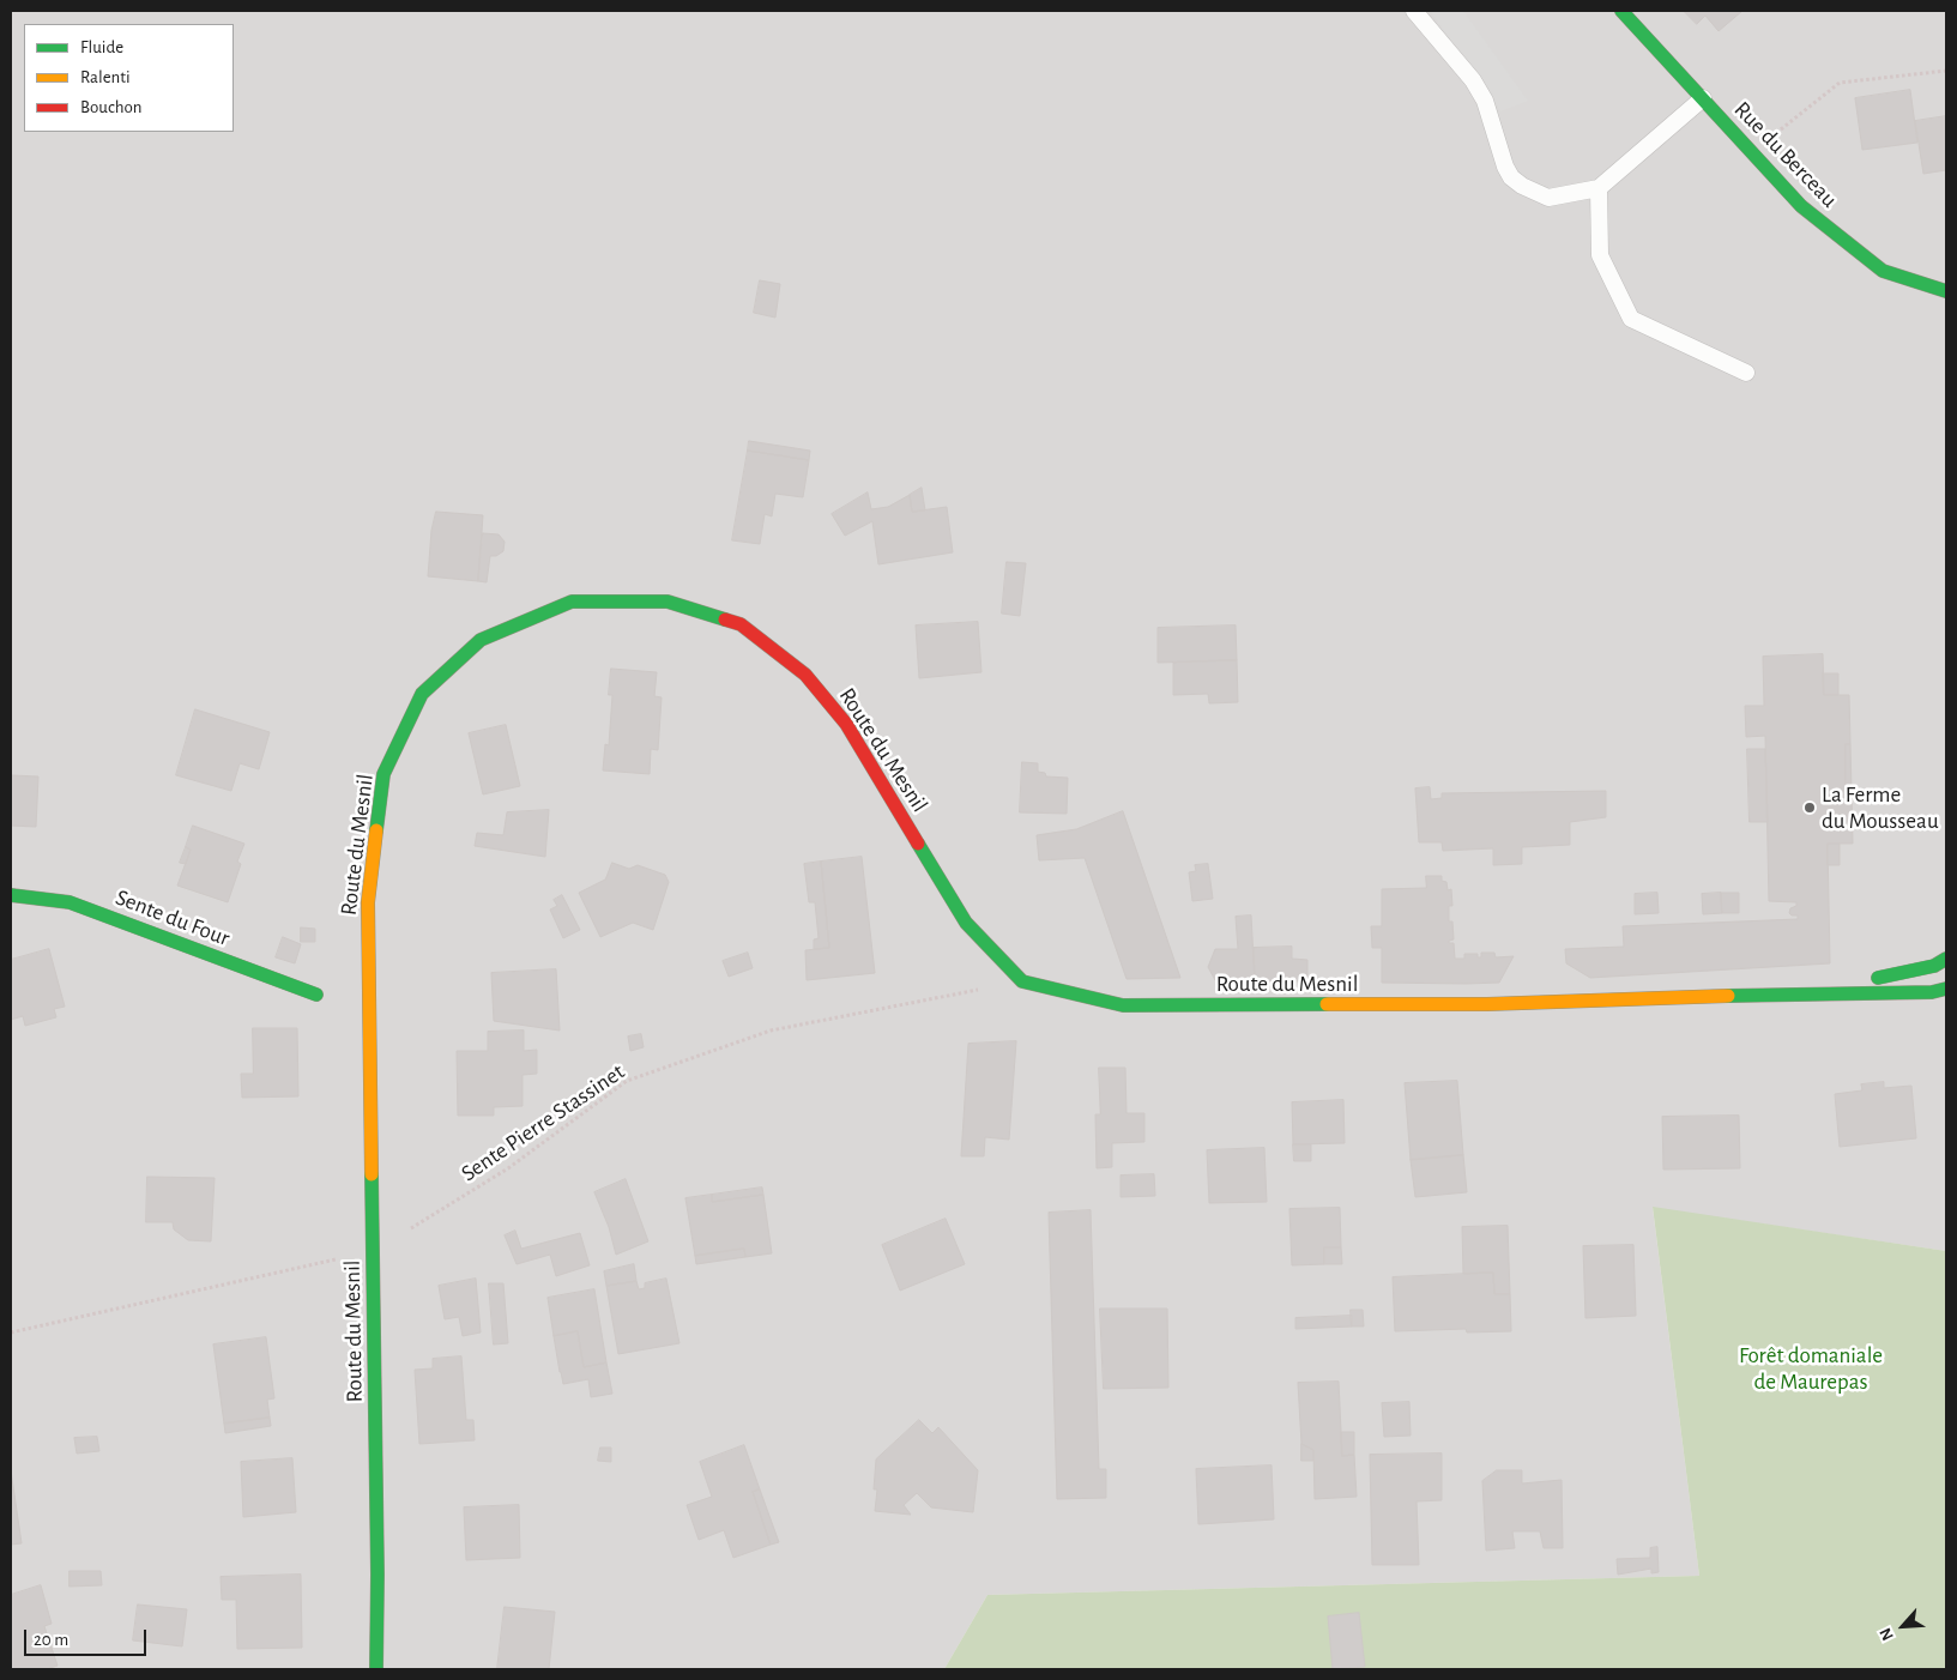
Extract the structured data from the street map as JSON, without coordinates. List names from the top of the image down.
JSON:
{
  "streets": {
    "street": ["Rue du Berceau", "Route du Mesnil", "Sente du Four"],
    "path": ["Sente Pierre Stassinet"]
  },
  "crossings": [
    ["Route du Mesnil", "Sente Pierre Stassinet"]
  ],
  "parks": ["Forêt domaniale de Maurepas"],
  "places": ["La Ferme du Mousseau"],
  "legend": ["Fluide", "Ralenti", "Bouchon"],
  "scale_bar": "20 m",
  "north": "bottom left"
}
